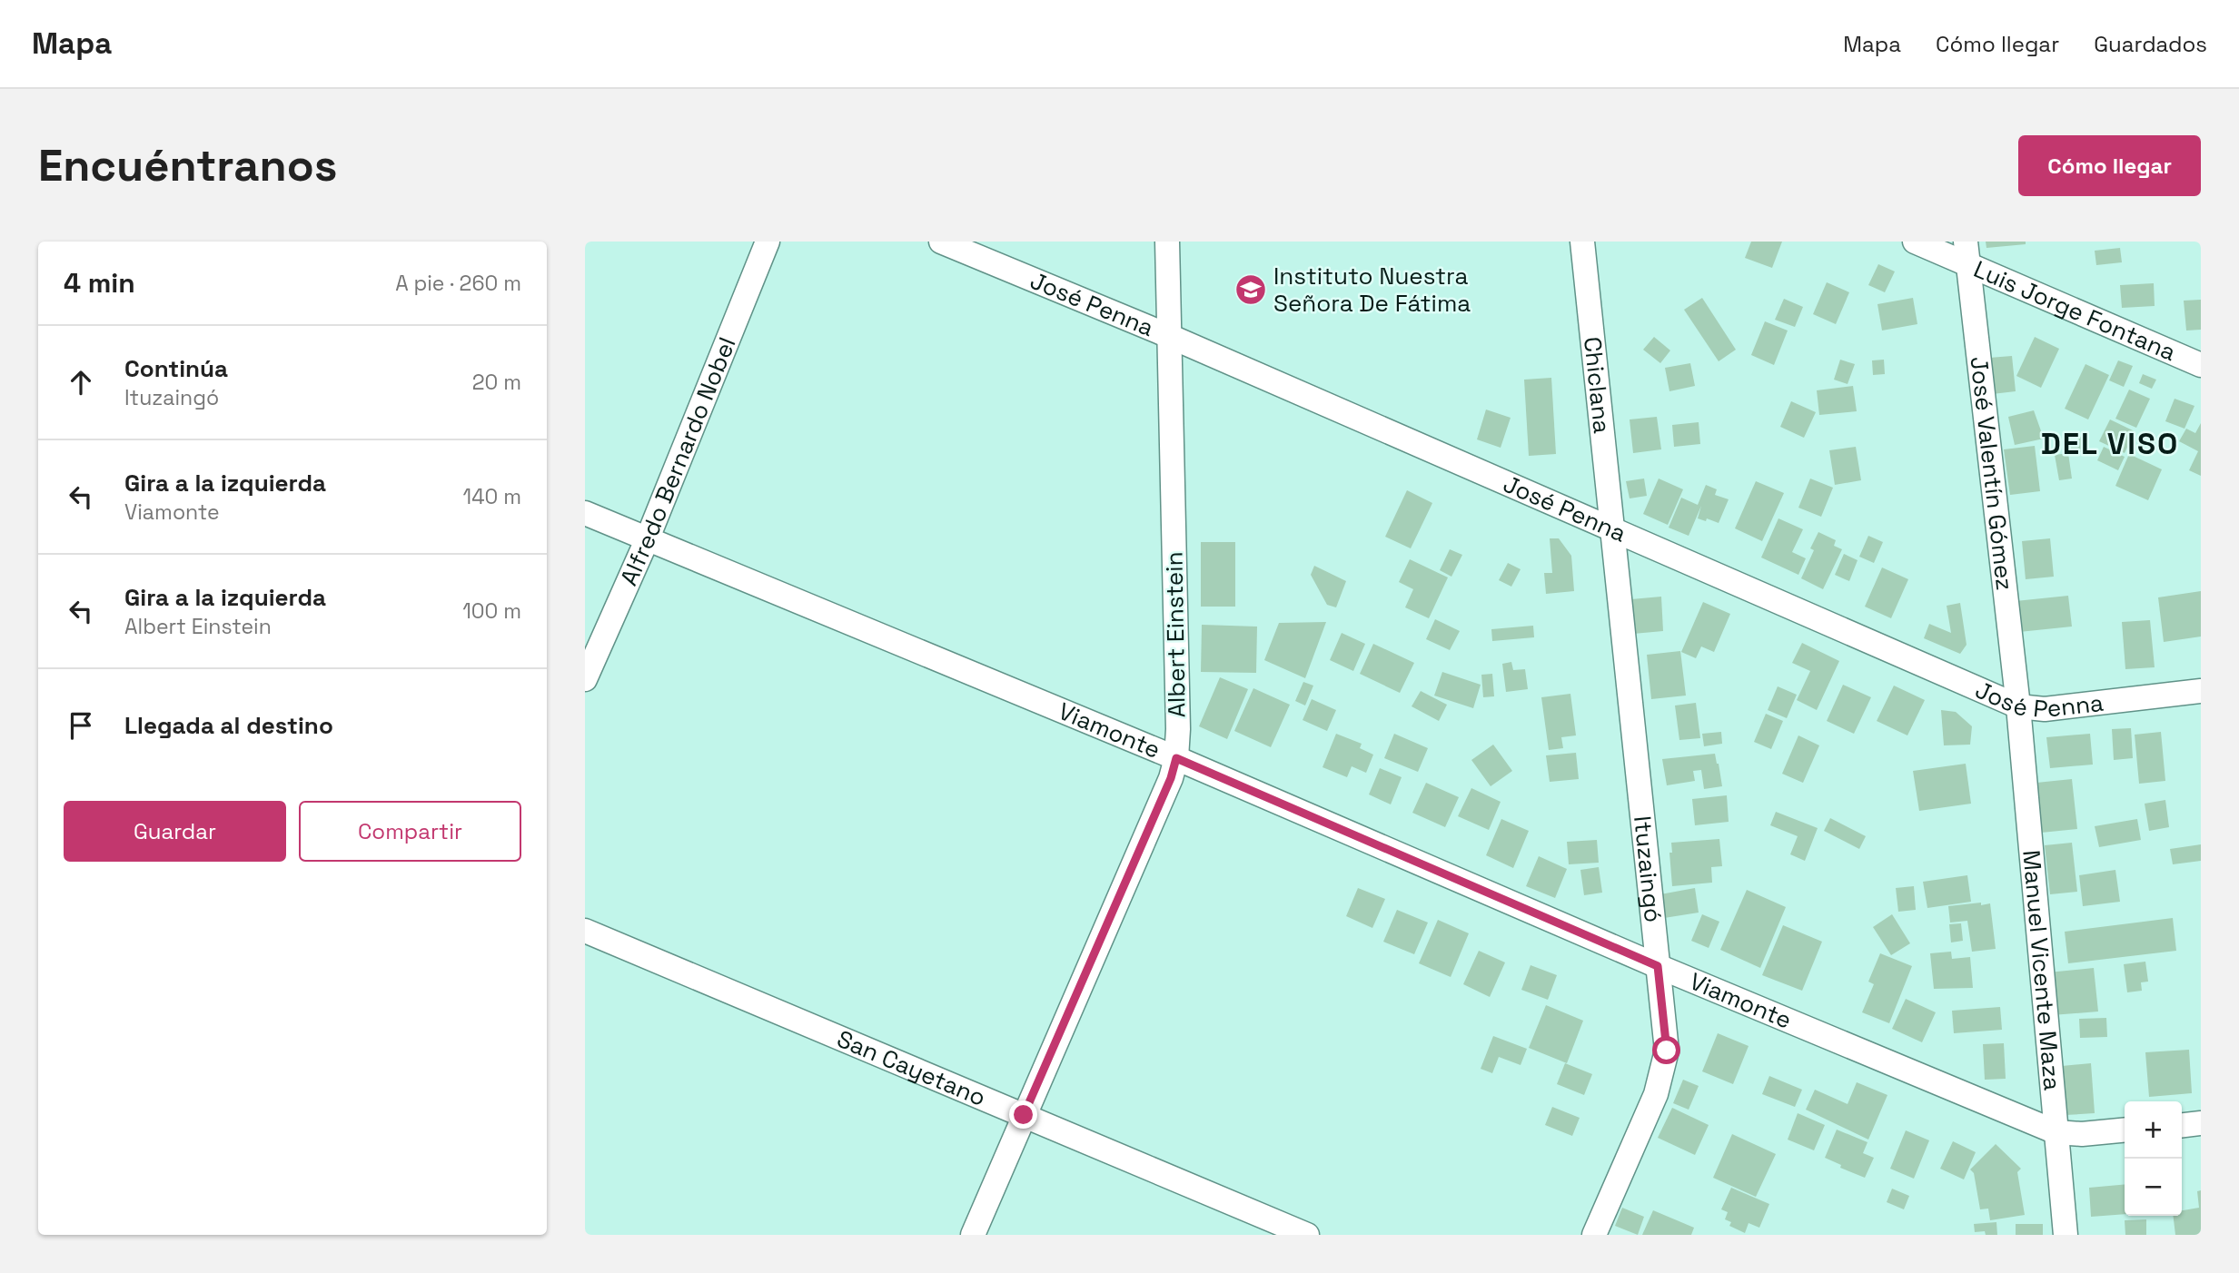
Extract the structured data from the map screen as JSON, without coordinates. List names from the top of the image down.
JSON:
{
  "streets": {
    "street": [
      "José Penna",
      "Luis Jorge Fontana",
      "Chiclana",
      "Alfredo Bernardo Nobel",
      "José Valentín Gómez",
      "Albert Einstein",
      "Viamonte",
      "Ituzaingó",
      "Manuel Vicente Maza",
      "San Cayetano"
    ]
  },
  "crossings": [
    ["José Penna", "Chiclana"],
    ["José Penna", "José Valentín Gómez"],
    ["José Penna", "Albert Einstein"],
    ["José Penna", "Ituzaingó"],
    ["José Penna", "Manuel Vicente Maza"],
    ["Luis Jorge Fontana", "José Valentín Gómez"],
    ["Chiclana", "Ituzaingó"],
    ["Alfredo Bernardo Nobel", "Viamonte"],
    ["José Valentín Gómez", "Manuel Vicente Maza"],
    ["Albert Einstein", "Viamonte"],
    ["Albert Einstein", "San Cayetano"],
    ["Viamonte", "Ituzaingó"],
    ["Viamonte", "Manuel Vicente Maza"]
  ],
  "districts": ["DEL VISO"],
  "places": {
    "school or university": ["Instituto Nuestra Señora De Fátima"]
  },
  "page": {
    "header": "Mapa",
    "nav": ["Mapa", "Cómo llegar", "Guardados"],
    "buttons": [
      "Cómo llegar",
      ["Guardar", "Compartir"]
    ],
    "title": "Encuéntranos",
    "heading": ["4 min", "A pie · 260 m"],
    "list": [
      ["Continúa", "Ituzaingó", "20 m"],
      ["Gira a la izquierda", "Viamonte", "140 m"],
      ["Gira a la izquierda", "Albert Einstein", "100 m"],
      "Llegada al destino"
    ],
    "map_buttons": ["+", "−"]
  }
}
